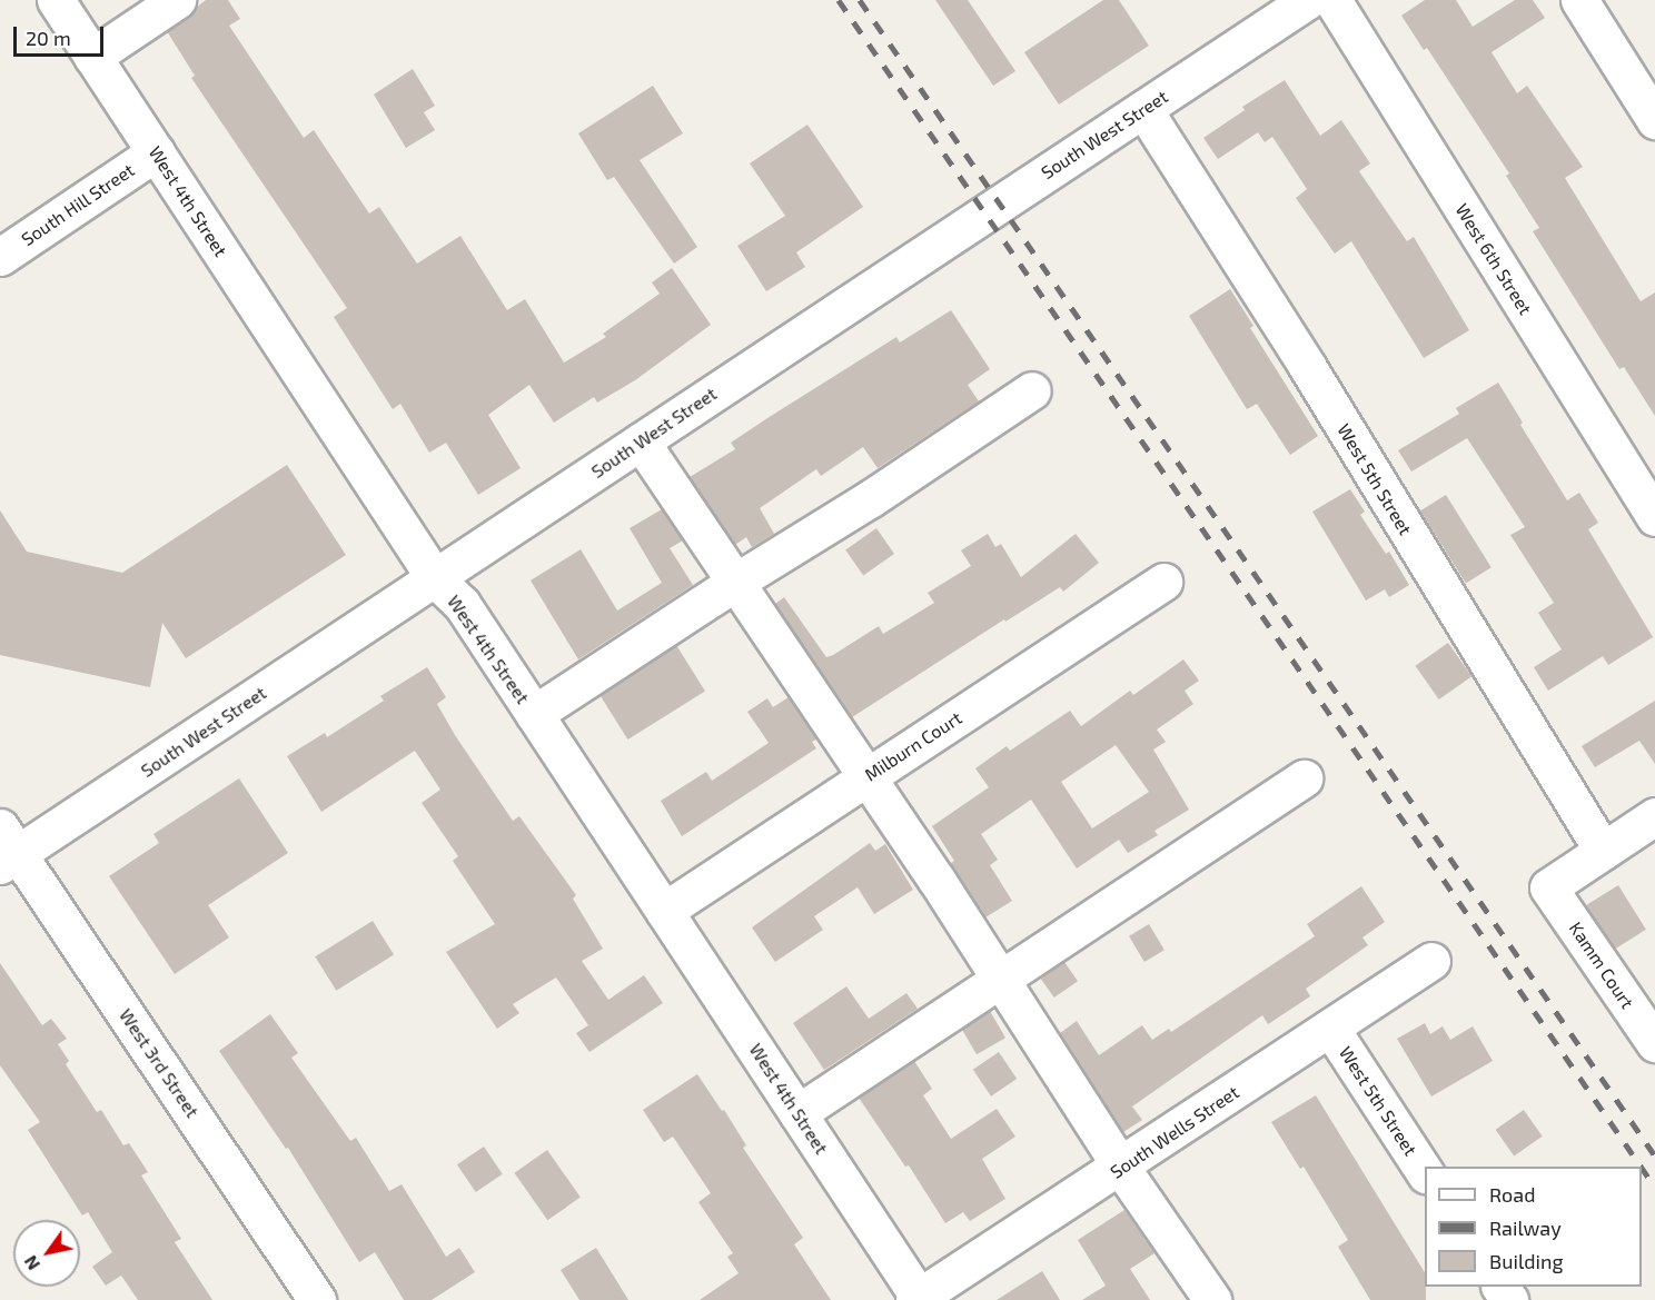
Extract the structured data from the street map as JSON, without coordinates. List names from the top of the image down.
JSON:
{
  "streets": {
    "street": [
      "South West Street",
      "West 4th Street",
      "South Hill Street",
      "West 6th Street",
      "West 5th Street",
      "Milburn Court",
      "Kamm Court",
      "West 3rd Street",
      "South Wells Street"
    ]
  },
  "crossings": [
    ["South West Street", "West 4th Street"],
    ["South West Street", "West 5th Street"],
    ["South West Street", "West 3rd Street"],
    ["West 4th Street", "South Hill Street"],
    ["West 4th Street", "Milburn Court"],
    ["West 4th Street", "South Wells Street"],
    ["West 5th Street", "Kamm Court"],
    ["West 5th Street", "South Wells Street"]
  ],
  "legend": ["Road", "Railway", "Building"],
  "scale_bar": "20 m",
  "north": "bottom left"
}
